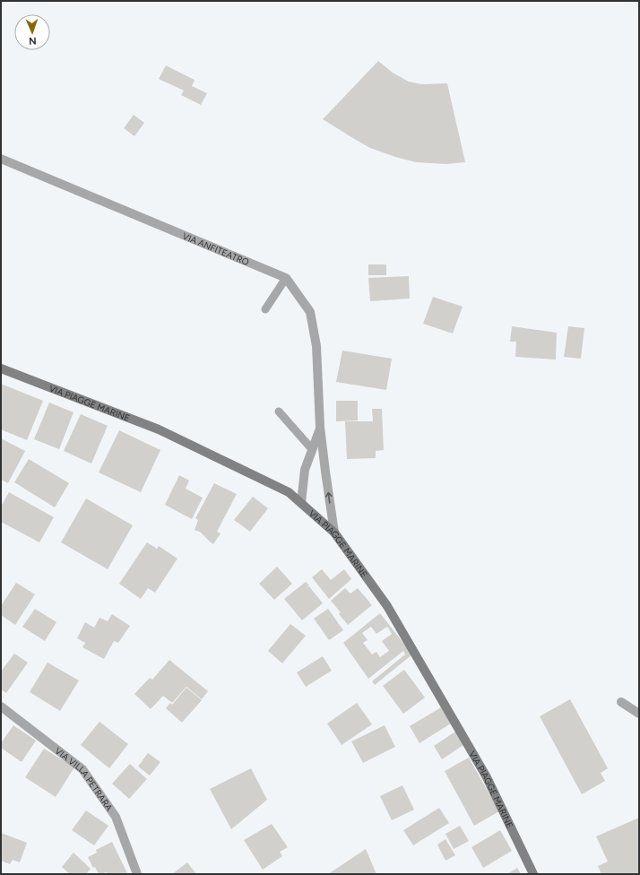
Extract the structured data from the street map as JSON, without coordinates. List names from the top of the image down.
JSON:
{
  "streets": {
    "street": ["VIA ANFITEATRO", "VIA PIAGGE MARINE", "VIA VILLA PETRARA"]
  },
  "north": "bottom"
}
